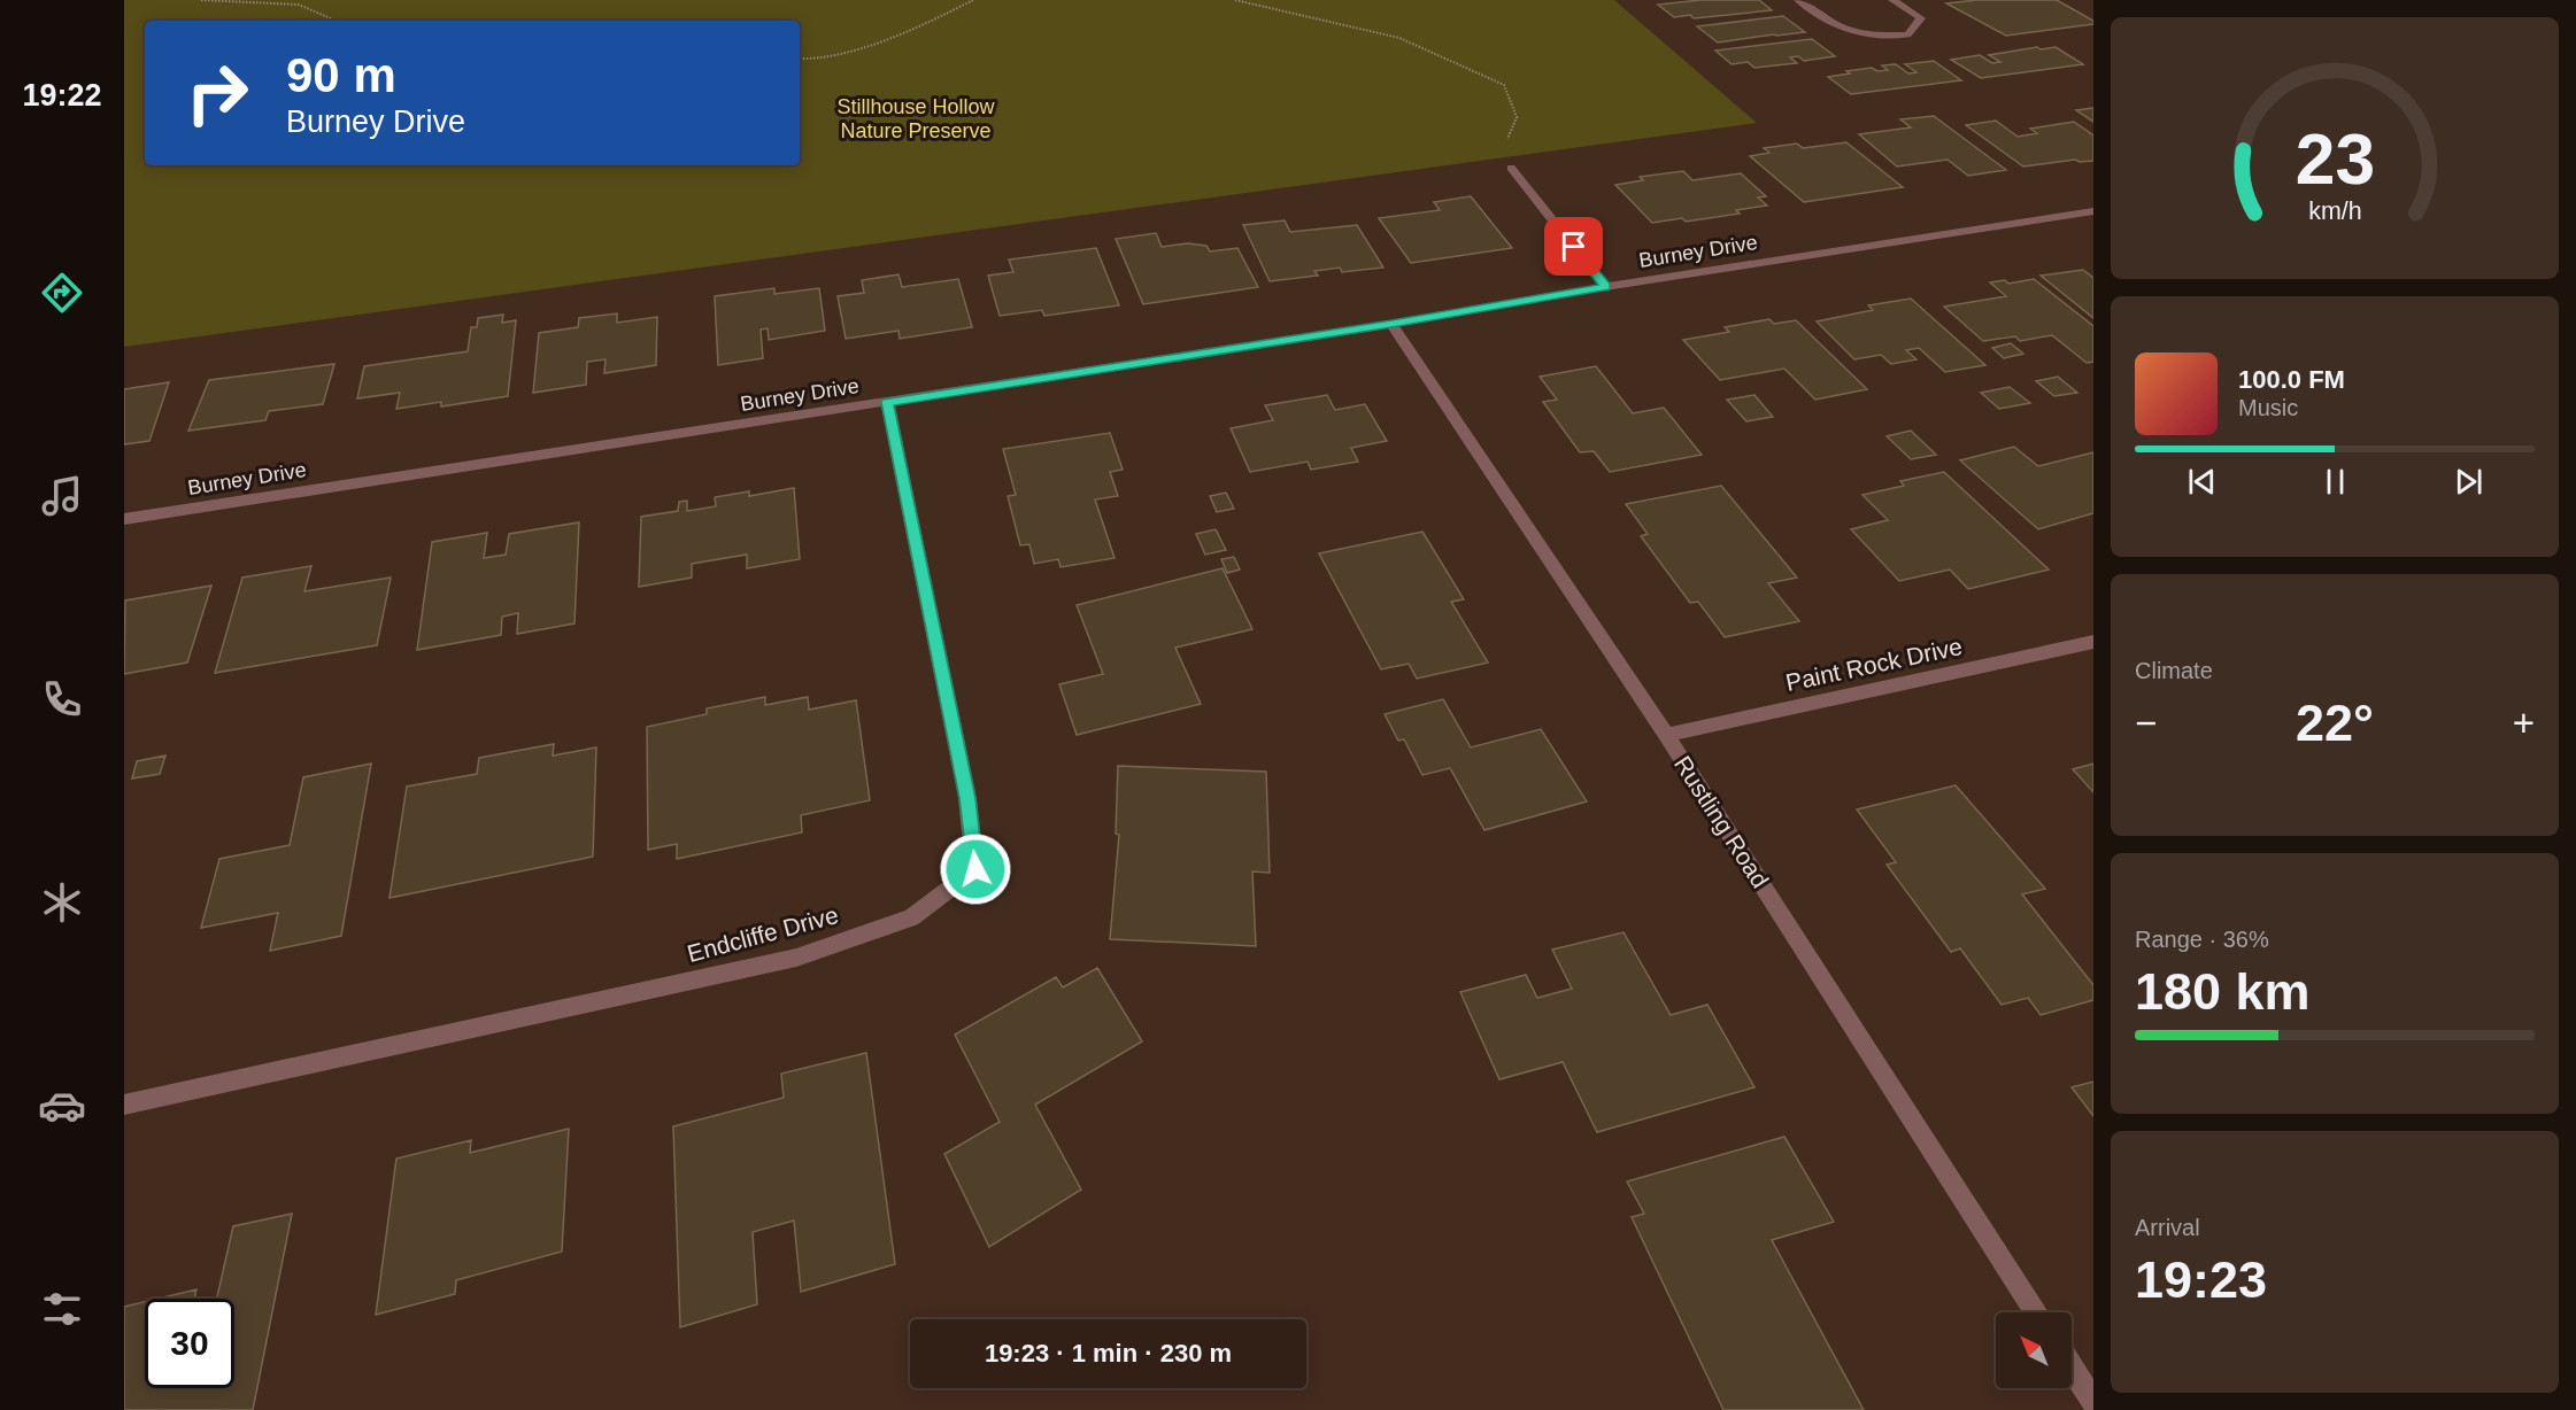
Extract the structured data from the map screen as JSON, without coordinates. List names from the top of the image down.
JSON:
{
  "streets": {
    "street": [
      "Burney Drive",
      "Paint Rock Drive",
      "Rustling Road",
      "Endcliffe Drive"
    ]
  },
  "crossings": [
    ["Burney Drive", "Rustling Road"],
    ["Burney Drive", "Endcliffe Drive"],
    ["Paint Rock Drive", "Rustling Road"]
  ],
  "parks": ["Stillhouse Hollow Nature Preserve"],
  "north": "top left",
  "page": {
    "tabs": "19:22",
    "turn": ["90 m", "Burney Drive"],
    "song": ["100.0 FM", "Music"],
    "tile": [
      "Climate",
      ["Range · 36%", "180 km"],
      ["Arrival", "19:23"]
    ],
    "heat": ["−", "22°", "+"],
    "limit": "30",
    "trip": "19:23 · 1 min · 230 m",
    "gauge": ["23", "km/h"]
  }
}
